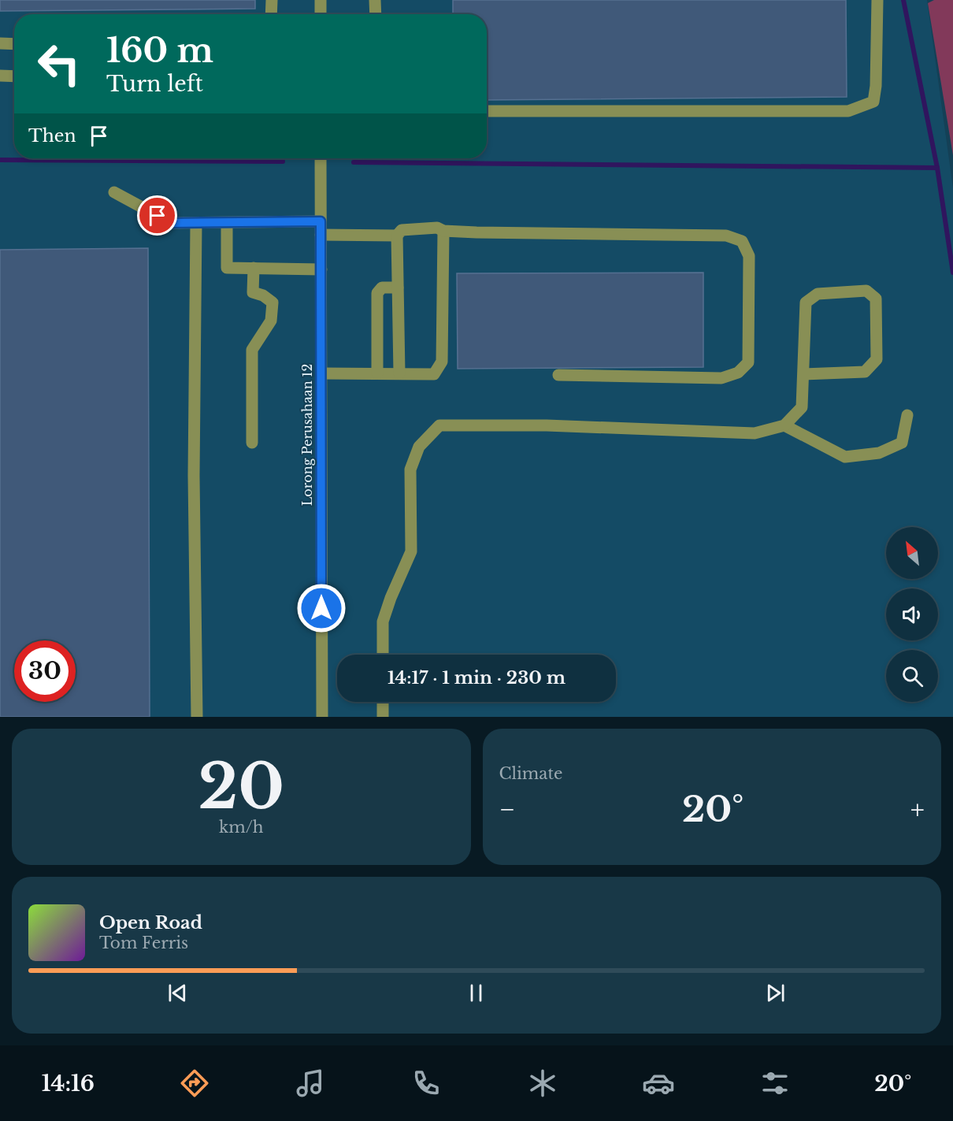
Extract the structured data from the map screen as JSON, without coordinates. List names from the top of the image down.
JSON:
{
  "streets": {
    "street": ["Lorong Perusahaan 12"]
  },
  "north": "top left",
  "page": {
    "turn": ["160 m", "Turn left"],
    "then": "Then",
    "limit": "30",
    "trip": "14:17 · 1 min · 230 m",
    "tile": [
      ["20", "km/h"],
      "Climate"
    ],
    "heat": ["−", "20°", "+"],
    "song": ["Open Road", "Tom Ferris"],
    "tabs": ["14:16", "20°"]
  }
}
